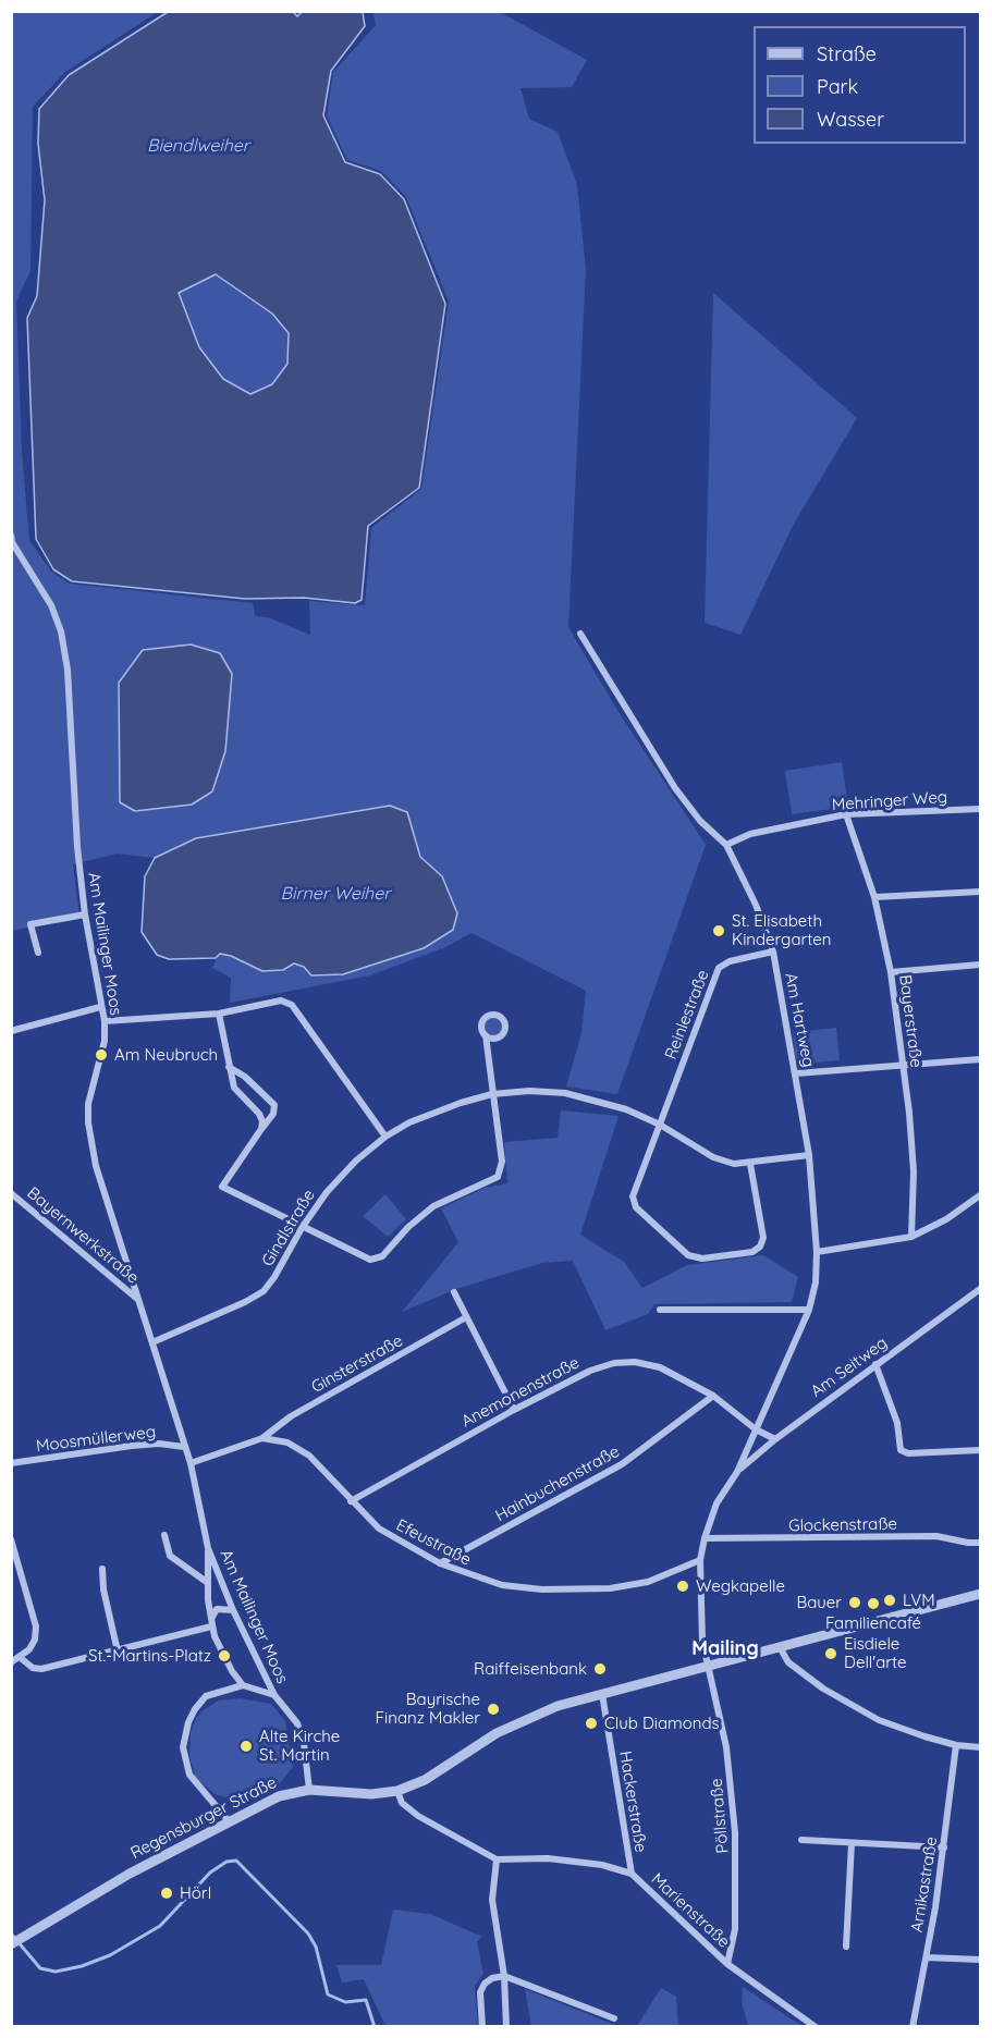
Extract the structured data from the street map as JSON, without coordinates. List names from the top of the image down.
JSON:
{
  "streets": {
    "street": [
      "Mehringer Weg",
      "Am Mailinger Moos",
      "Reinlestraße",
      "Am Hartweg",
      "Bayerstraße",
      "Gindlstraße",
      "Bayernwerkstraße",
      "Ginsterstraße",
      "Am Seitweg",
      "Anemonenstraße",
      "Moosmüllerweg",
      "Hainbuchenstraße",
      "Glockenstraße",
      "Efeustraße",
      "Hackerstraße",
      "Pöllstraße",
      "Regensburger Straße",
      "Arnikastraße",
      "Marienstraße"
    ]
  },
  "crossings": [
    ["Mehringer Weg", "Am Hartweg"],
    ["Mehringer Weg", "Bayerstraße"],
    ["Am Mailinger Moos", "Gindlstraße"],
    ["Am Mailinger Moos", "Bayernwerkstraße"],
    ["Am Mailinger Moos", "Moosmüllerweg"],
    ["Am Mailinger Moos", "Regensburger Straße"],
    ["Reinlestraße", "Am Hartweg"],
    ["Reinlestraße", "Gindlstraße"],
    ["Am Hartweg", "Gindlstraße"],
    ["Am Hartweg", "Am Seitweg"],
    ["Am Hartweg", "Anemonenstraße"],
    ["Am Hartweg", "Glockenstraße"],
    ["Am Hartweg", "Efeustraße"],
    ["Am Hartweg", "Pöllstraße"],
    ["Am Hartweg", "Regensburger Straße"],
    ["Ginsterstraße", "Efeustraße"],
    ["Am Seitweg", "Anemonenstraße"],
    ["Anemonenstraße", "Hainbuchenstraße"],
    ["Anemonenstraße", "Efeustraße"],
    ["Hainbuchenstraße", "Efeustraße"],
    ["Hackerstraße", "Regensburger Straße"],
    ["Hackerstraße", "Marienstraße"],
    ["Pöllstraße", "Regensburger Straße"],
    ["Pöllstraße", "Marienstraße"]
  ],
  "districts": ["Mailing"],
  "water": ["Biendlweiher", "Birner Weiher"],
  "places": [
    "St. Elisabeth Kindergarten",
    "Am Neubruch",
    "Wegkapelle",
    "LVM",
    "Bauer",
    "Familiencafé",
    "Eisdiele Dell'arte",
    "St.-Martins-Platz",
    "Raiffeisenbank",
    "Bayrische Finanz Makler",
    "Club Diamonds",
    "Alte Kirche St. Martin",
    "Hörl"
  ],
  "legend": ["Straße", "Park", "Wasser"]
}
